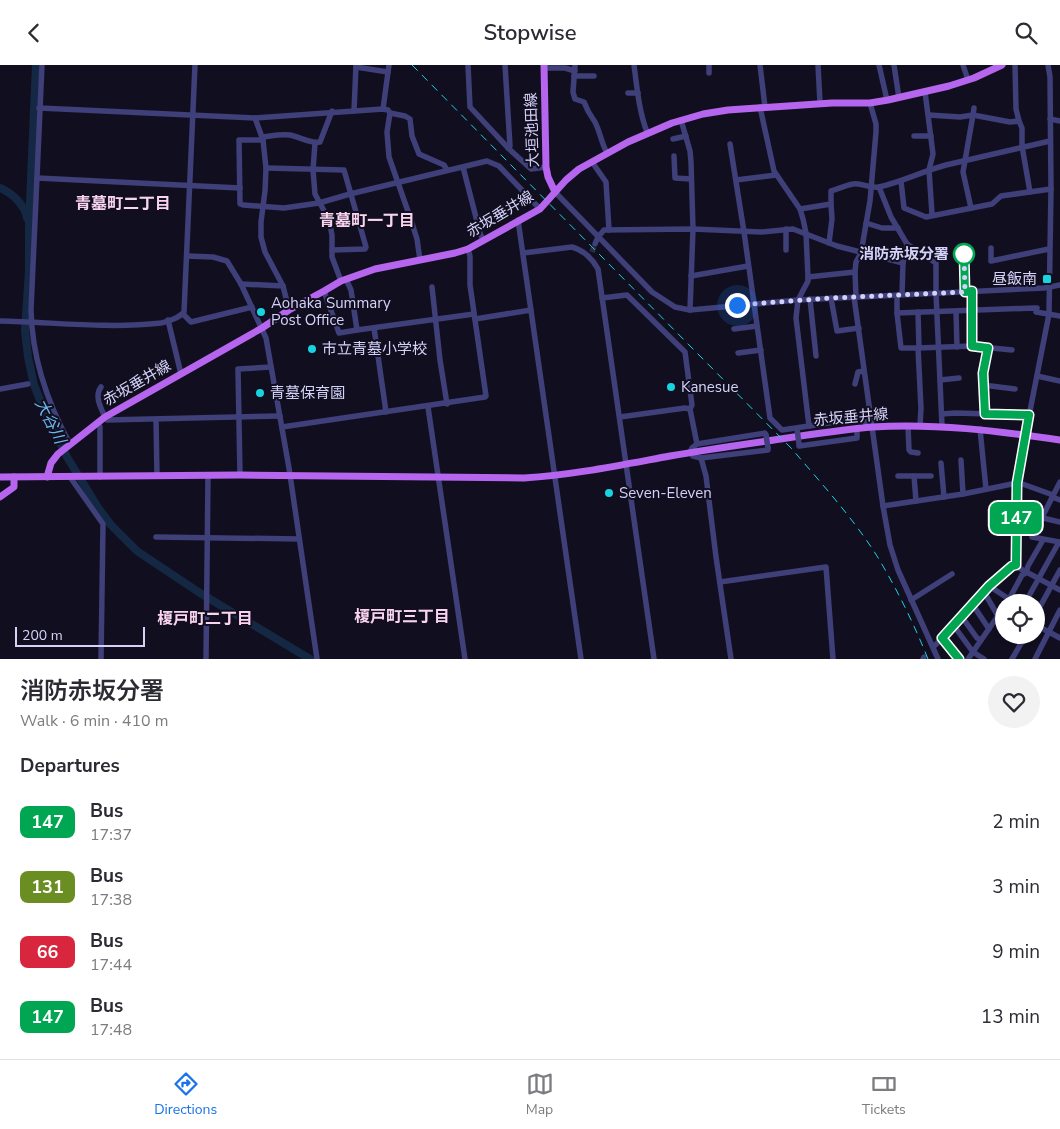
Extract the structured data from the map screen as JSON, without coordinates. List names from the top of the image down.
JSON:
{
  "streets": {
    "main road": ["大垣池田線", "赤坂垂井線"]
  },
  "crossings": [
    ["大垣池田線", "赤坂垂井線"]
  ],
  "districts": [
    "青墓町二丁目",
    "青墓町一丁目",
    "榎戸町三丁目",
    "榎戸町二丁目"
  ],
  "water": ["大谷川"],
  "places": {
    "other": [
      "消防赤坂分署",
      "Aohaka Summary Post Office",
      "市立青墓小学校",
      "Kanesue",
      "青墓保育園",
      "Seven-Eleven"
    ],
    "transit": ["昼飯南"]
  },
  "lines": ["bus line 147"],
  "scale_bar": "200 m",
  "page": {
    "header": "Stopwise",
    "on_map": "147",
    "scale": "200 m",
    "heading": [
      ["消防赤坂分署", "Walk · 6 min · 410 m"],
      "Departures"
    ],
    "list": [
      {
        "mark": "147",
        "name": "Bus",
        "note": "17:37",
        "value": "2 min"
      },
      {
        "mark": "131",
        "name": "Bus",
        "note": "17:38",
        "value": "3 min"
      },
      {
        "mark": "66",
        "name": "Bus",
        "note": "17:44",
        "value": "9 min"
      },
      {
        "mark": "147",
        "name": "Bus",
        "note": "17:48",
        "value": "13 min"
      }
    ],
    "tabs": ["Directions", "Map", "Tickets"]
  }
}
